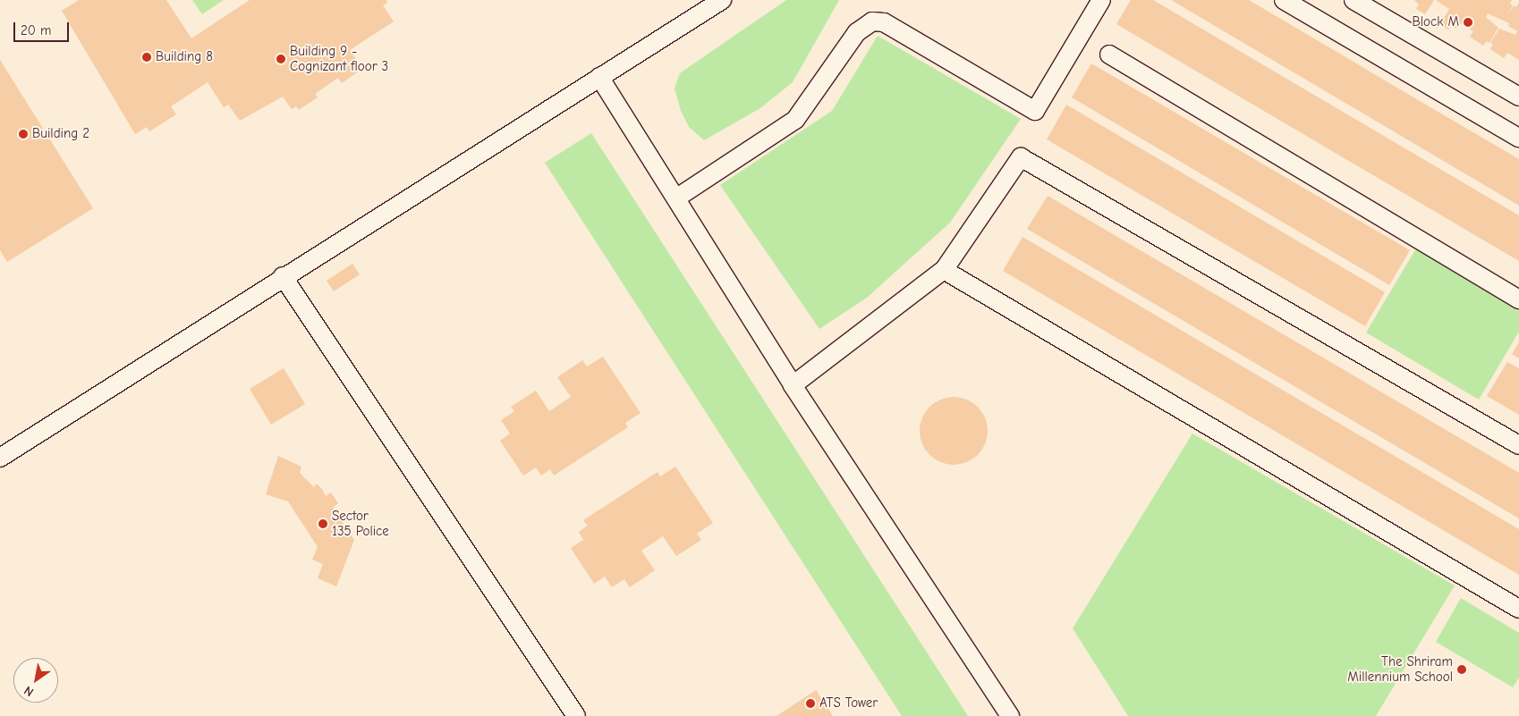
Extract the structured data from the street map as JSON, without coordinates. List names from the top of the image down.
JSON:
{
  "places": [
    "Block M",
    "Building 8",
    "Building 9 - Cognizant floor 3",
    "Building 2",
    "Sector 135 Police",
    "The Shriram Millennium School",
    "ATS Tower"
  ],
  "scale_bar": "20 m",
  "north": "bottom left"
}
